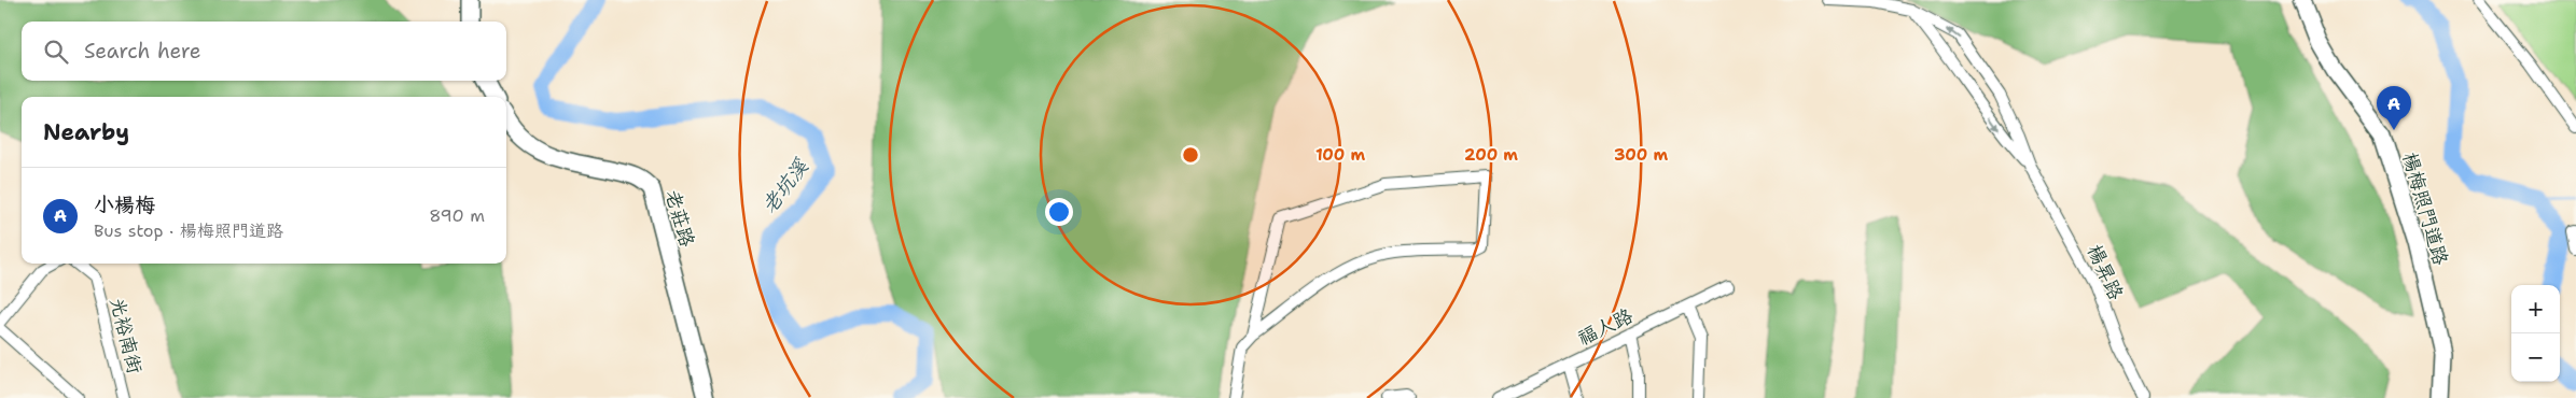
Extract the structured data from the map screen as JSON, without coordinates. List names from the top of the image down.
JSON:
{
  "streets": {
    "street": [
      "楊梅照門道路",
      "老莊路",
      "楊昇路",
      "福人路",
      "光裕南街"
    ]
  },
  "water": ["老坑溪"],
  "page": {
    "search": "Search here",
    "pins": "A",
    "heading": "Nearby",
    "list": [
      {
        "mark": "A",
        "name": "小楊梅",
        "note": "Bus stop · 楊梅照門道路",
        "value": "890 m"
      }
    ],
    "map_buttons": ["+", "−"]
  },
  "rings": ["100 m", "200 m", "300 m"]
}
